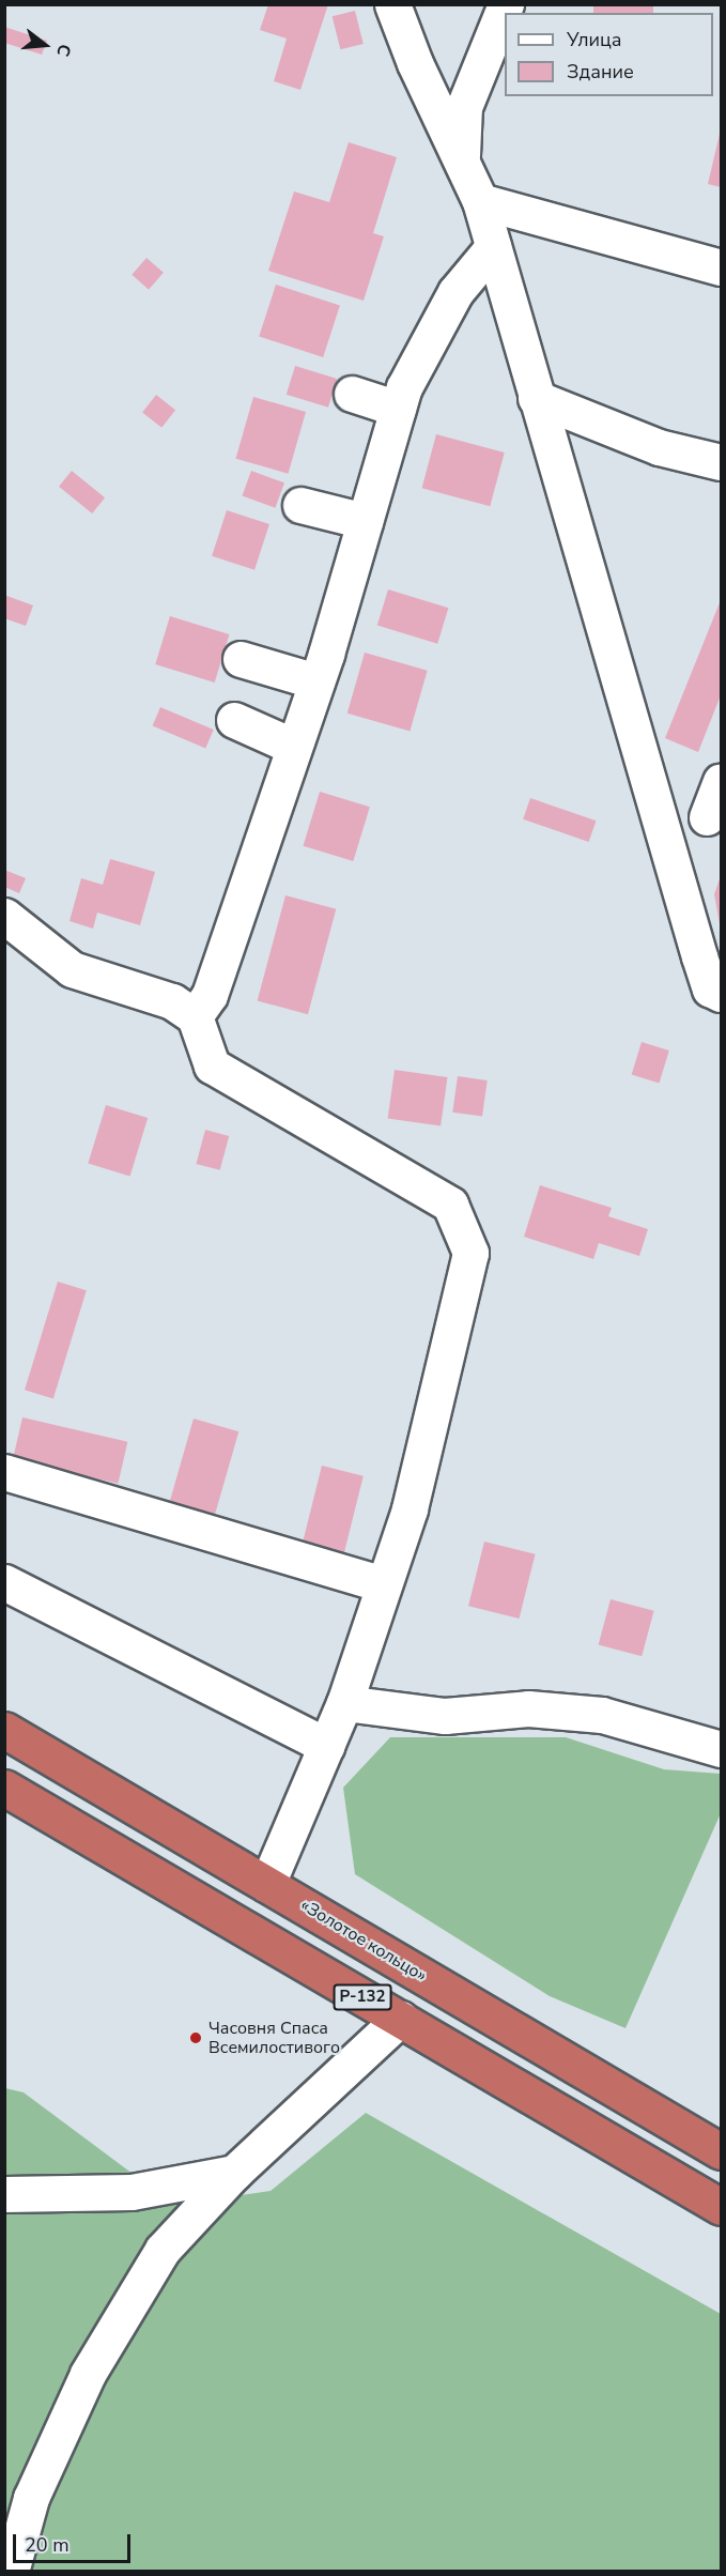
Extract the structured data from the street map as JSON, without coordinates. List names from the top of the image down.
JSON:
{
  "streets": {
    "highway": ["«Золотое кольцо»", "Р-132"]
  },
  "places": ["Часовня Спаса Всемилостивого"],
  "legend": ["Улица", "Здание"],
  "scale_bar": "20 m",
  "north": "right"
}
